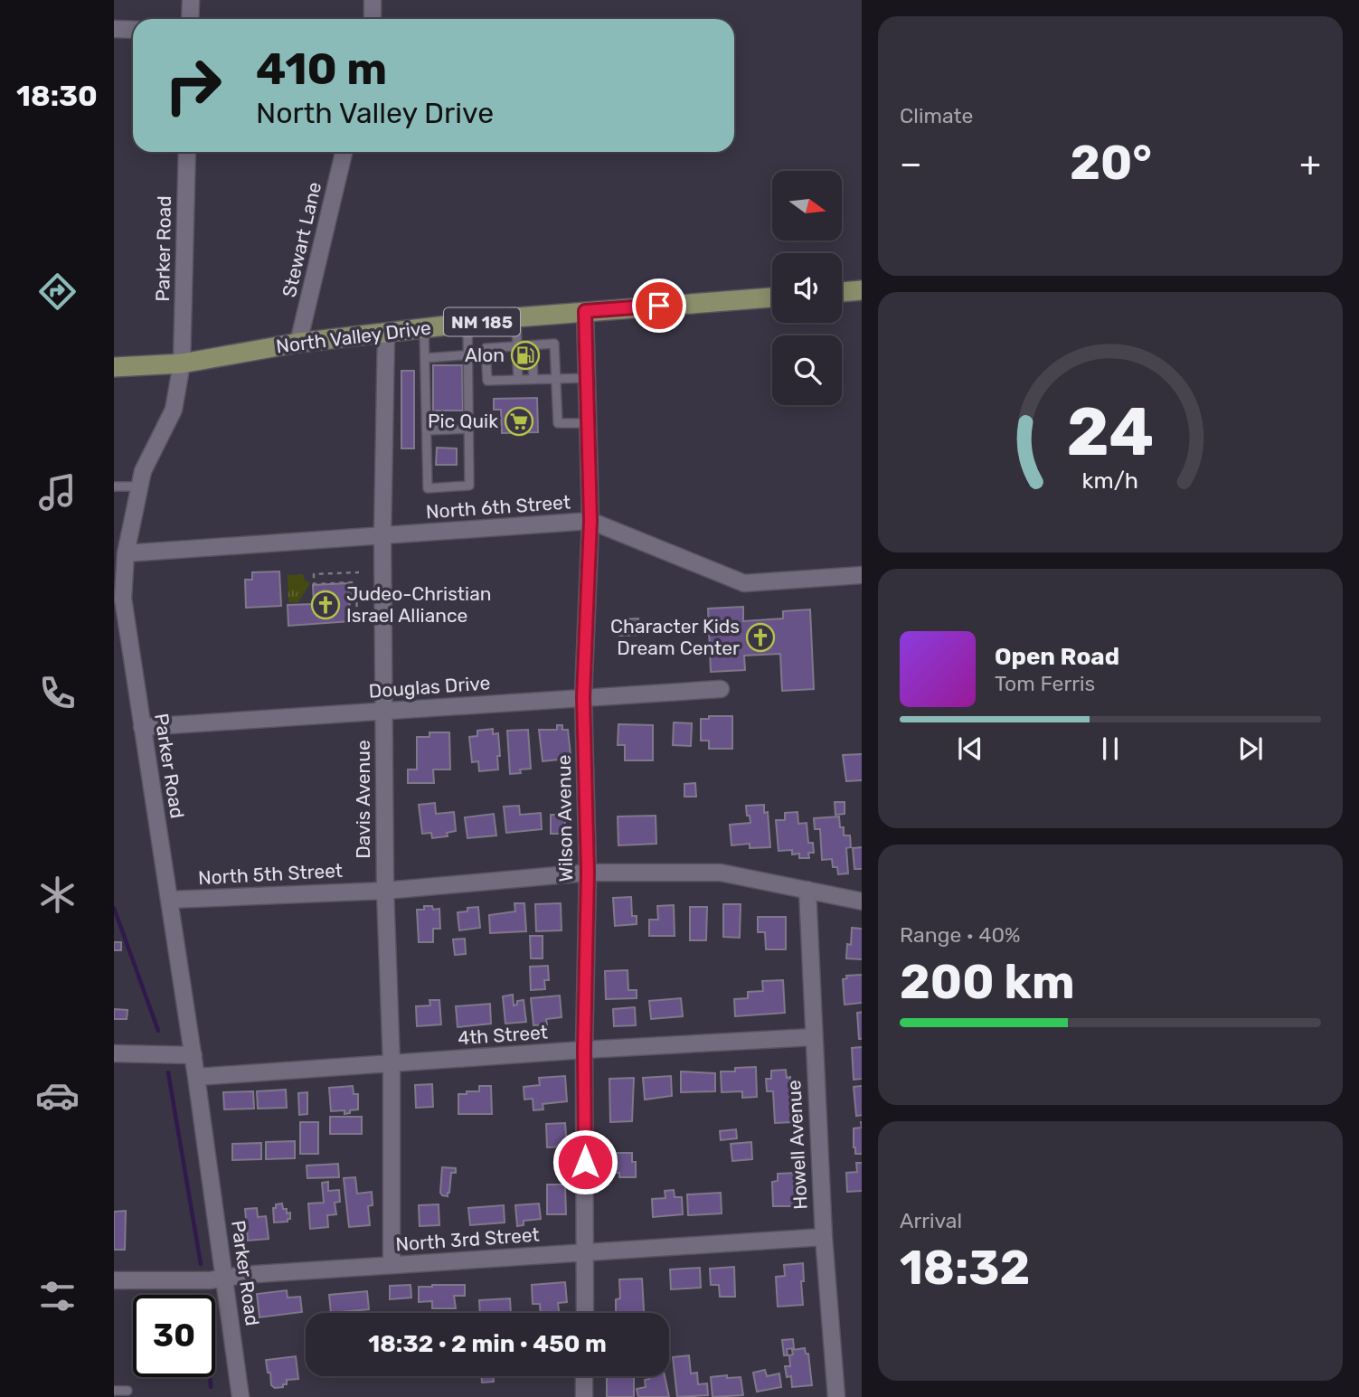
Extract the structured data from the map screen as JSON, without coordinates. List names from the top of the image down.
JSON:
{
  "streets": {
    "main road": ["NM 185", "North Valley Drive"],
    "street": [
      "Stewart Lane",
      "Parker Road",
      "North 6th Street",
      "Douglas Drive",
      "Davis Avenue",
      "Wilson Avenue",
      "North 5th Street",
      "4th Street",
      "Howell Avenue",
      "North 3rd Street"
    ]
  },
  "crossings": [
    ["Stewart Lane", "North Valley Drive"],
    ["Parker Road", "North Valley Drive"],
    ["Parker Road", "North 6th Street"],
    ["Parker Road", "Douglas Drive"],
    ["Parker Road", "North 5th Street"],
    ["Parker Road", "4th Street"],
    ["Parker Road", "North 3rd Street"],
    ["North Valley Drive", "Davis Avenue"],
    ["North Valley Drive", "Wilson Avenue"],
    ["North 6th Street", "Davis Avenue"],
    ["North 6th Street", "Wilson Avenue"],
    ["Douglas Drive", "Davis Avenue"],
    ["Douglas Drive", "Wilson Avenue"],
    ["Davis Avenue", "North 5th Street"],
    ["Davis Avenue", "4th Street"],
    ["Davis Avenue", "North 3rd Street"],
    ["Wilson Avenue", "North 5th Street"],
    ["Wilson Avenue", "4th Street"],
    ["Wilson Avenue", "North 3rd Street"],
    ["North 5th Street", "Howell Avenue"],
    ["4th Street", "Howell Avenue"],
    ["Howell Avenue", "North 3rd Street"]
  ],
  "places": {
    "fuel station": ["Alon"],
    "supermarket": ["Pic Quik"],
    "church": ["Judeo-Christian Israel Alliance", "Character Kids Dream Center"]
  },
  "north": "right",
  "page": {
    "tabs": "18:30",
    "tile": [
      "Climate",
      ["Range · 40%", "200 km"],
      ["Arrival", "18:32"]
    ],
    "turn": ["410 m", "North Valley Drive"],
    "heat": ["−", "20°", "+"],
    "song": ["Open Road", "Tom Ferris"],
    "limit": "30",
    "trip": "18:32 · 2 min · 450 m",
    "gauge": ["24", "km/h"]
  }
}
